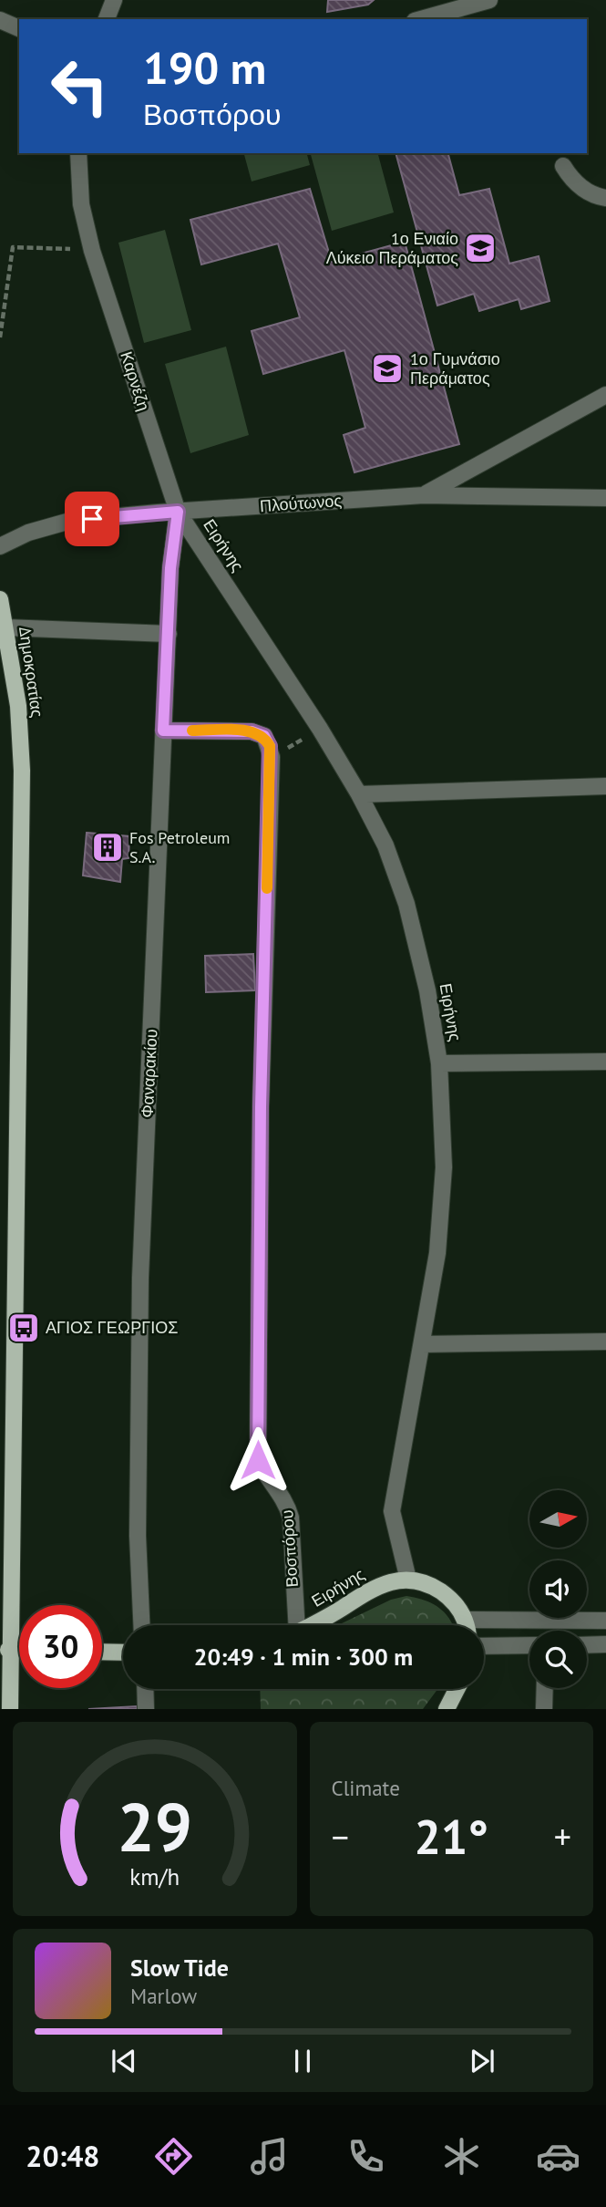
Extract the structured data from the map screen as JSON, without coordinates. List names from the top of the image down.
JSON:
{
  "streets": {
    "main road": ["Ειρήνης", "Δημοκρατίας"],
    "street": [
      "Καρνέζη",
      "Πλούτωνος",
      "Φαναρακίου",
      "Βοσπόρου"
    ]
  },
  "crossings": [
    ["Καρνέζη", "Πλούτωνος"],
    ["Καρνέζη", "Ειρήνης"],
    ["Καρνέζη", "Φαναρακίου"],
    ["Πλούτωνος", "Ειρήνης"],
    ["Πλούτωνος", "Φαναρακίου"],
    ["Ειρήνης", "Φαναρακίου"]
  ],
  "places": {
    "school or university": ["1ο Ενιαίο Λύκειο Περάματος", "1ο Γυμνάσιο Περάματος"],
    "building": ["Fos Petroleum S.A."],
    "bus stop": ["ΑΓΙΟΣ ΓΕΩΡΓΙΟΣ"]
  },
  "north": "right",
  "page": {
    "turn": ["190 m", "Βοσπόρου"],
    "limit": "30",
    "trip": "20:49 · 1 min · 300 m",
    "tile": "Climate",
    "heat": ["−", "21°", "+"],
    "song": ["Slow Tide", "Marlow"],
    "tabs": "20:48",
    "gauge": ["29", "km/h"]
  }
}
